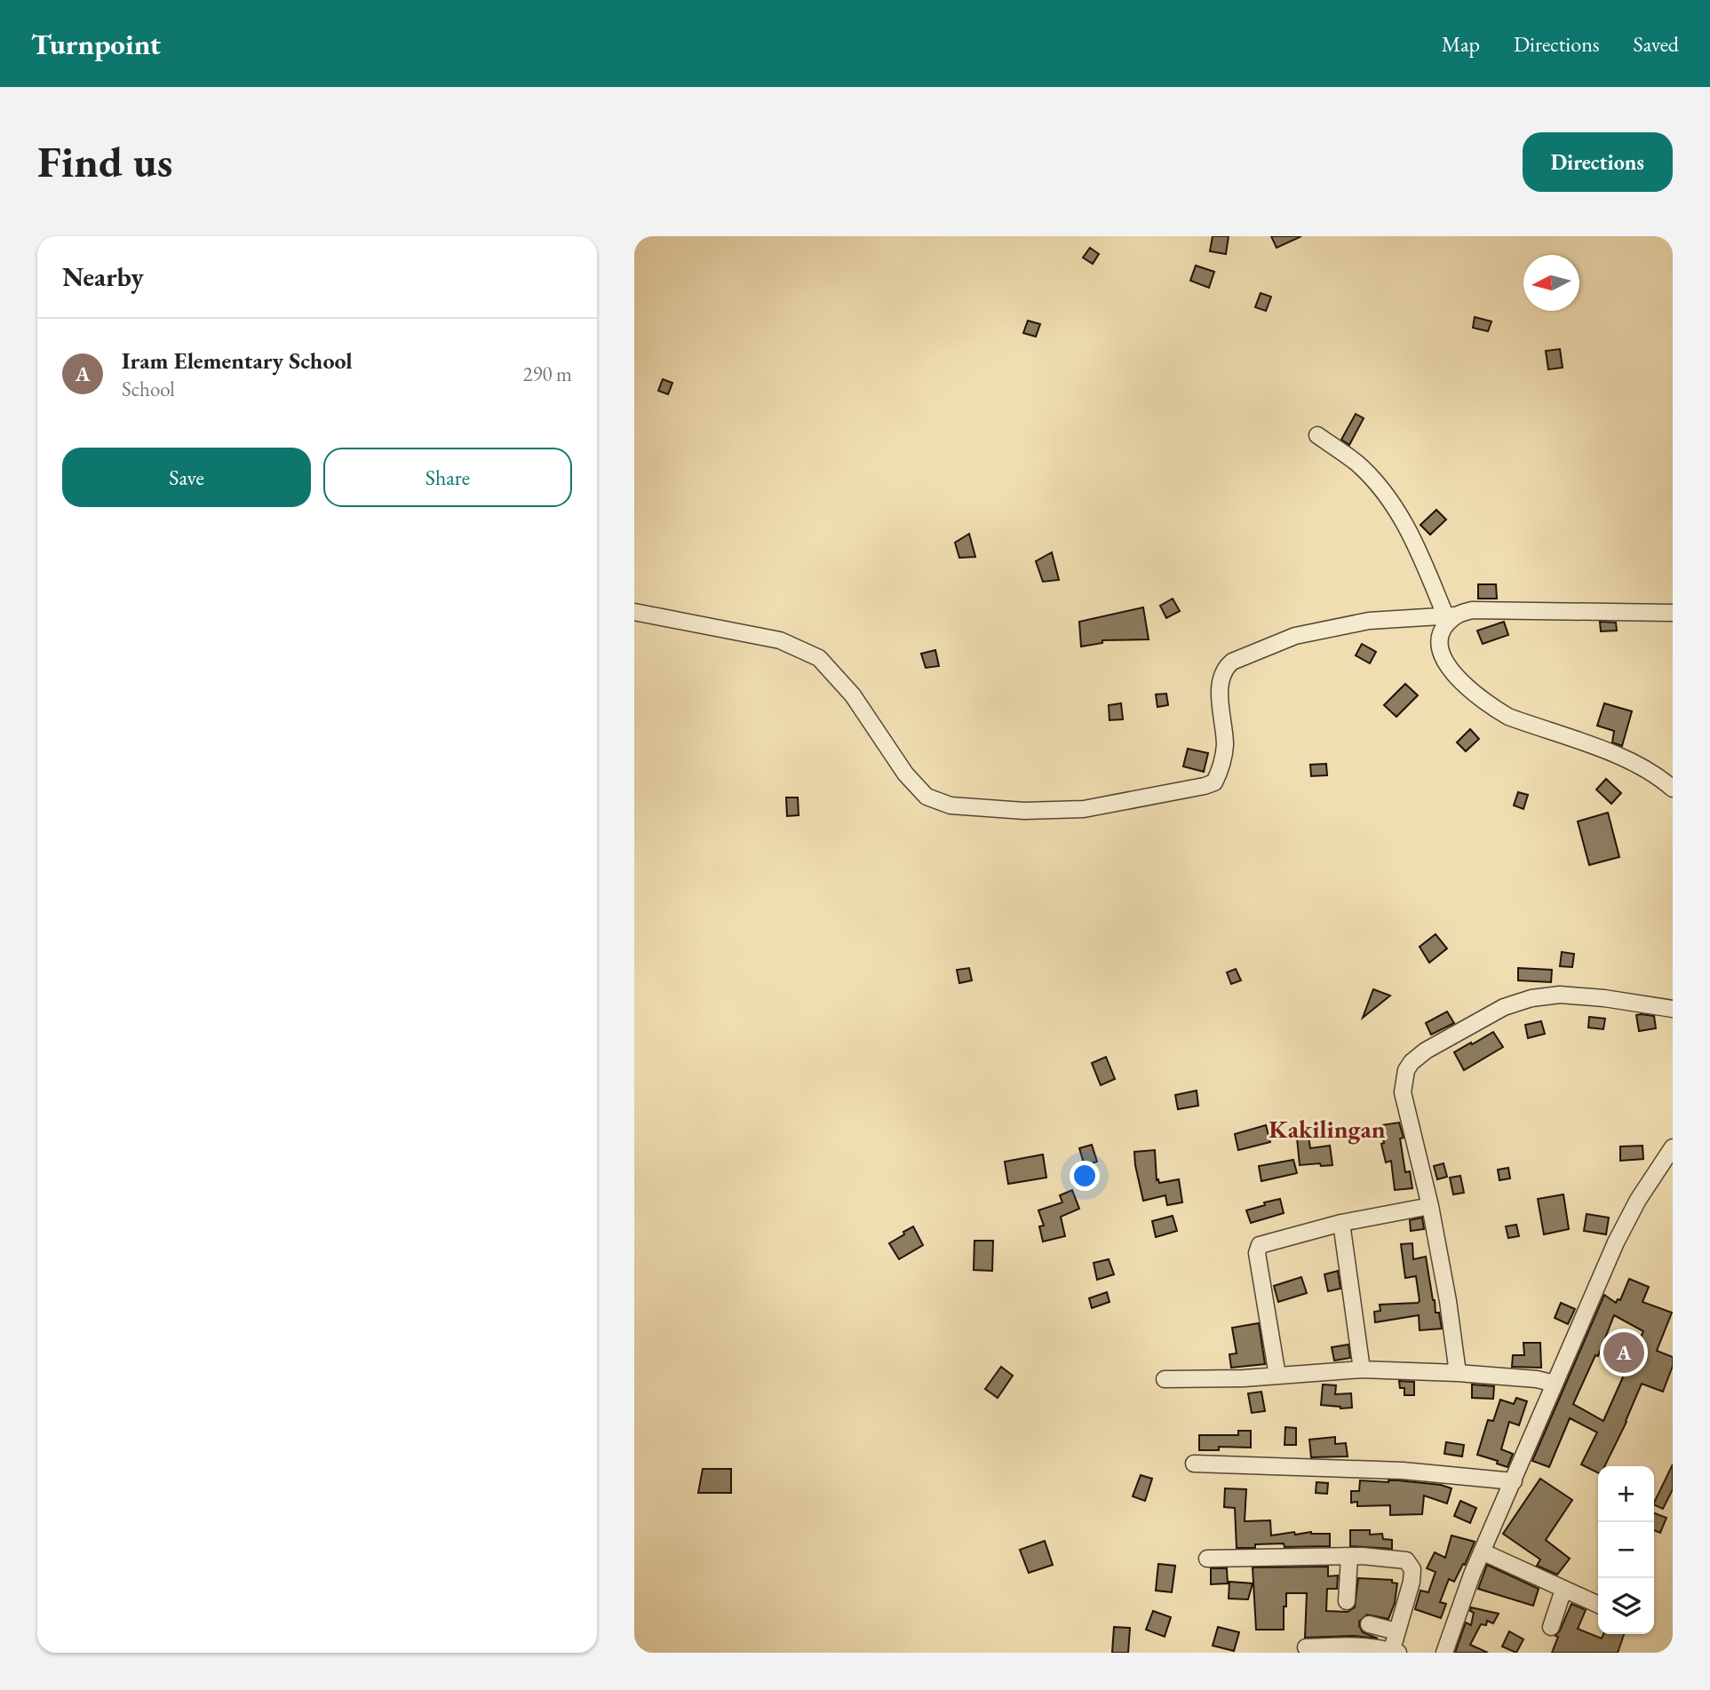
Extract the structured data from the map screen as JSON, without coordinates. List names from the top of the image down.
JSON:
{
  "districts": ["Kakilingan"],
  "north": "left",
  "page": {
    "header": "Turnpoint",
    "nav": ["Map", "Directions", "Saved"],
    "buttons": [
      "Directions",
      ["Save", "Share"]
    ],
    "title": "Find us",
    "heading": "Nearby",
    "list": [
      {
        "mark": "A",
        "name": "Iram Elementary School",
        "note": "School",
        "value": "290 m"
      }
    ],
    "pins": "A",
    "map_buttons": ["+", "−"]
  }
}
